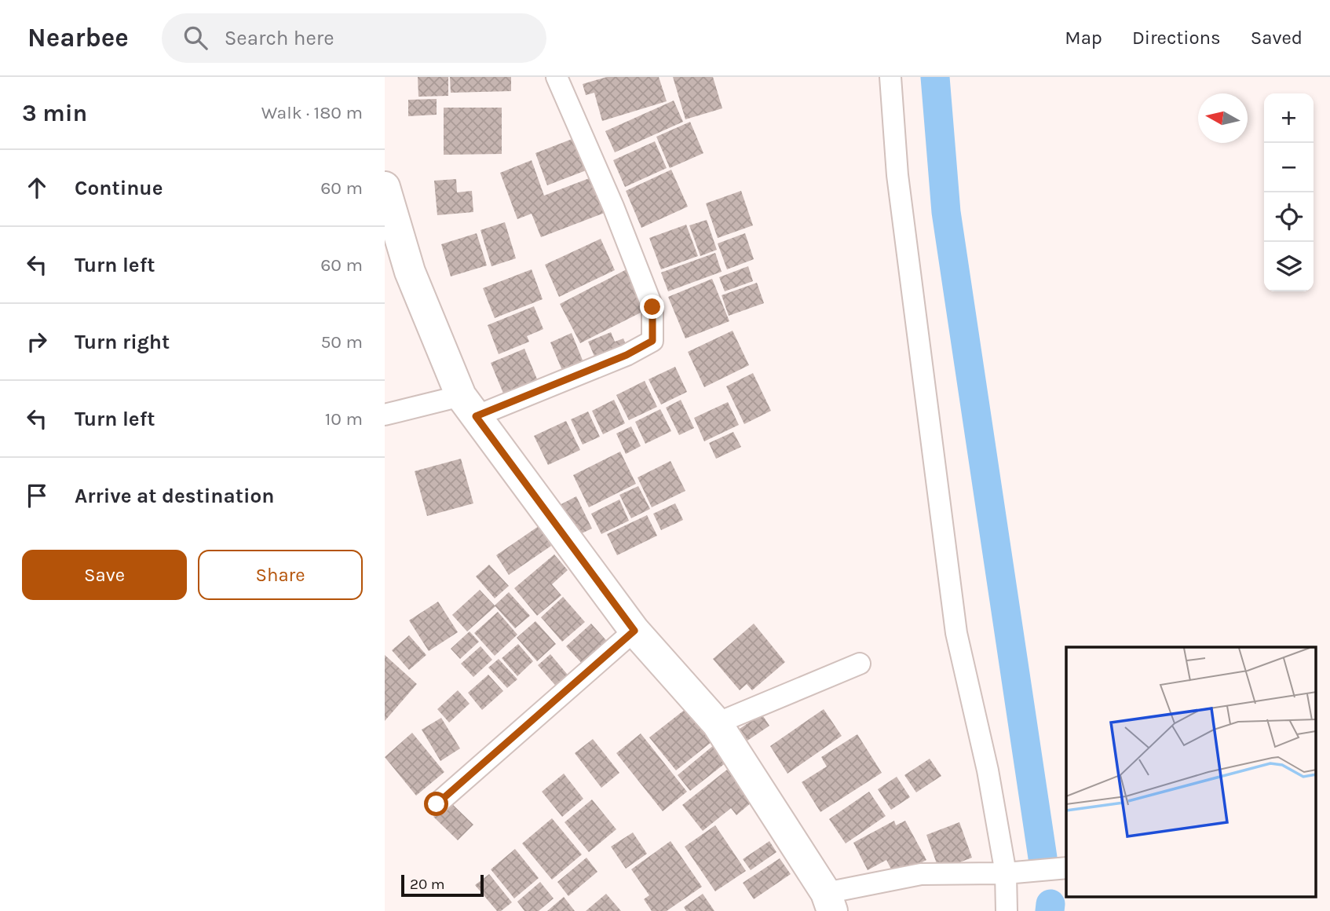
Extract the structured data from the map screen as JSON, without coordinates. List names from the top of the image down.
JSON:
{
  "scale_bar": "20 m",
  "north": "left",
  "page": {
    "header": "Nearbee",
    "search": "Search here",
    "nav": ["Map", "Directions", "Saved"],
    "heading": ["3 min", "Walk · 180 m"],
    "map_buttons": ["+", "−"],
    "list": [
      ["Continue", "60 m"],
      ["Turn left", "60 m"],
      ["Turn right", "50 m"],
      ["Turn left", "10 m"],
      "Arrive at destination"
    ],
    "buttons": ["Save", "Share"],
    "scale": "20 m"
  }
}
